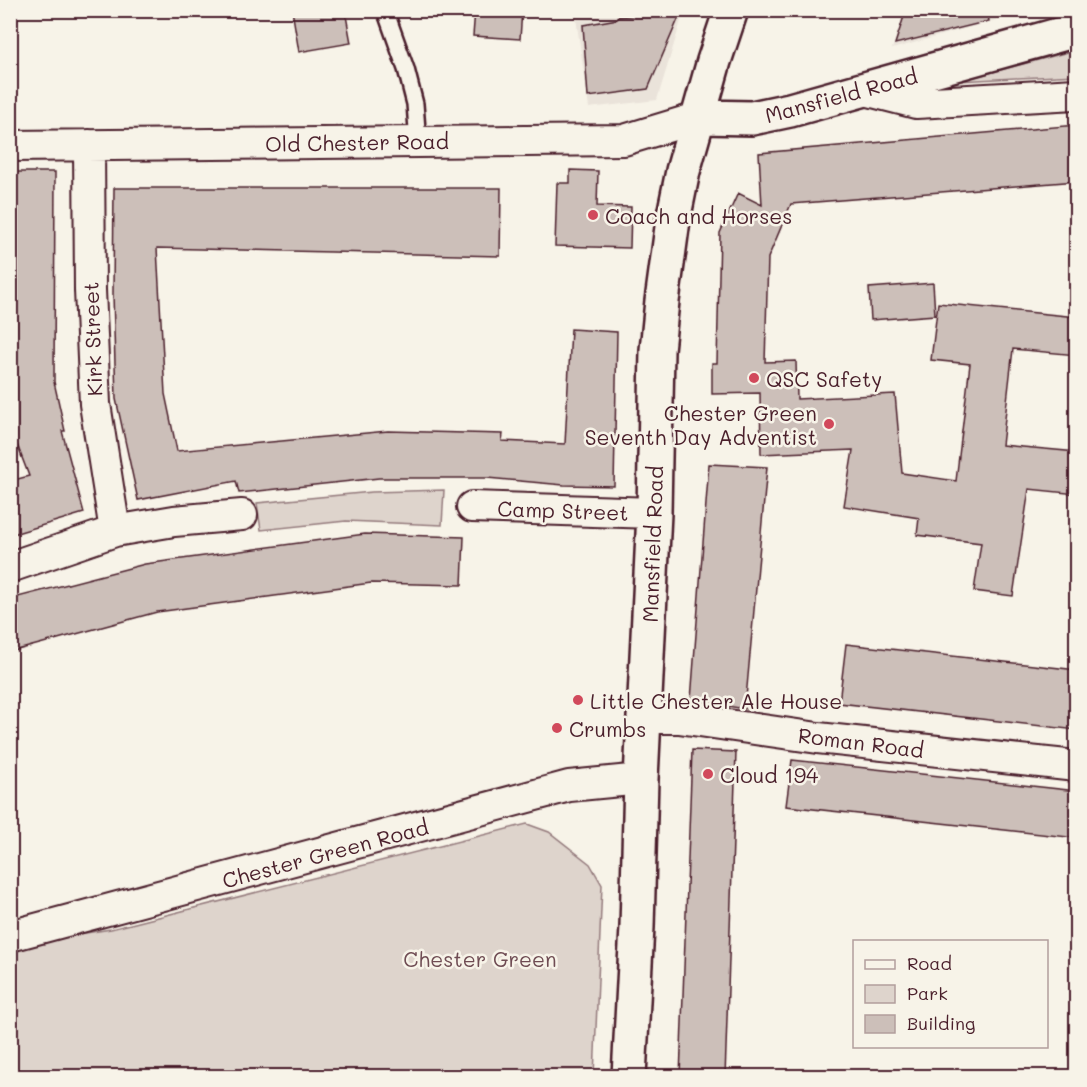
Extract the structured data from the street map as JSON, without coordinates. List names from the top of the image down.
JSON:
{
  "streets": {
    "street": [
      "Mansfield Road",
      "Old Chester Road",
      "Kirk Street",
      "Camp Street",
      "Roman Road",
      "Chester Green Road"
    ]
  },
  "crossings": [
    ["Mansfield Road", "Old Chester Road"],
    ["Mansfield Road", "Camp Street"],
    ["Mansfield Road", "Roman Road"],
    ["Mansfield Road", "Chester Green Road"],
    ["Old Chester Road", "Kirk Street"]
  ],
  "parks": ["Chester Green"],
  "places": [
    "Coach and Horses",
    "QSC Safety",
    "Chester Green Seventh Day Adventist",
    "Little Chester Ale House",
    "Crumbs",
    "Cloud 194"
  ],
  "legend": ["Road", "Park", "Building"]
}
